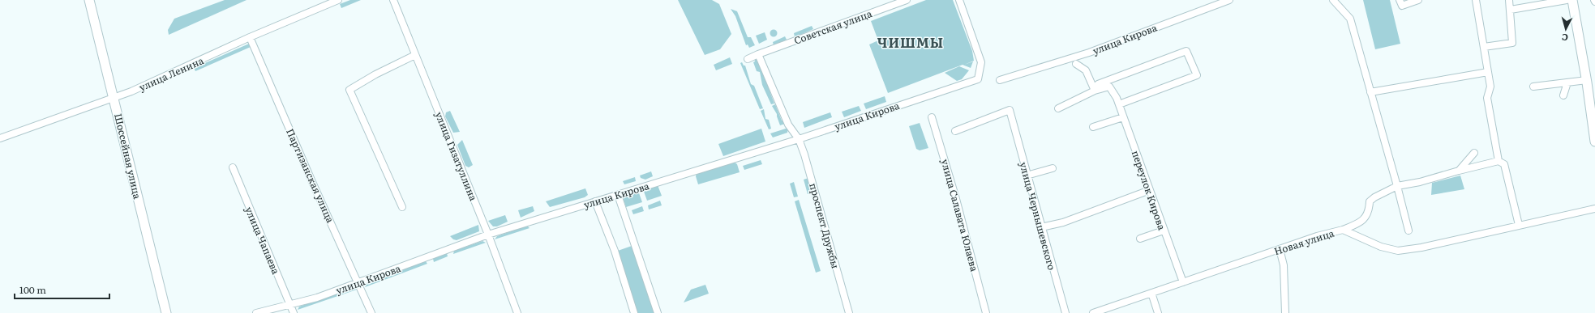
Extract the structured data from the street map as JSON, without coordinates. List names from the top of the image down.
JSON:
{
  "streets": {
    "main road": ["Шоссейная улица"],
    "street": [
      "Советская улица",
      "улица Кирова",
      "улица Ленина",
      "улица Гизатуллина",
      "Партизанская улица",
      "переулок Кирова",
      "улица Салавата Юлаева",
      "улица Чернышевского",
      "проспект Дружбы",
      "улица Чапаева",
      "Новая улица"
    ]
  },
  "crossings": [
    ["Советская улица", "проспект Дружбы"],
    ["улица Кирова", "улица Гизатуллина"],
    ["улица Кирова", "Партизанская улица"],
    ["улица Кирова", "проспект Дружбы"],
    ["улица Кирова", "улица Чапаева"],
    ["улица Ленина", "Шоссейная улица"],
    ["улица Ленина", "Партизанская улица"],
    ["переулок Кирова", "Новая улица"]
  ],
  "districts": ["ЧИШМЫ"],
  "scale_bar": "100 m",
  "north": "bottom"
}
